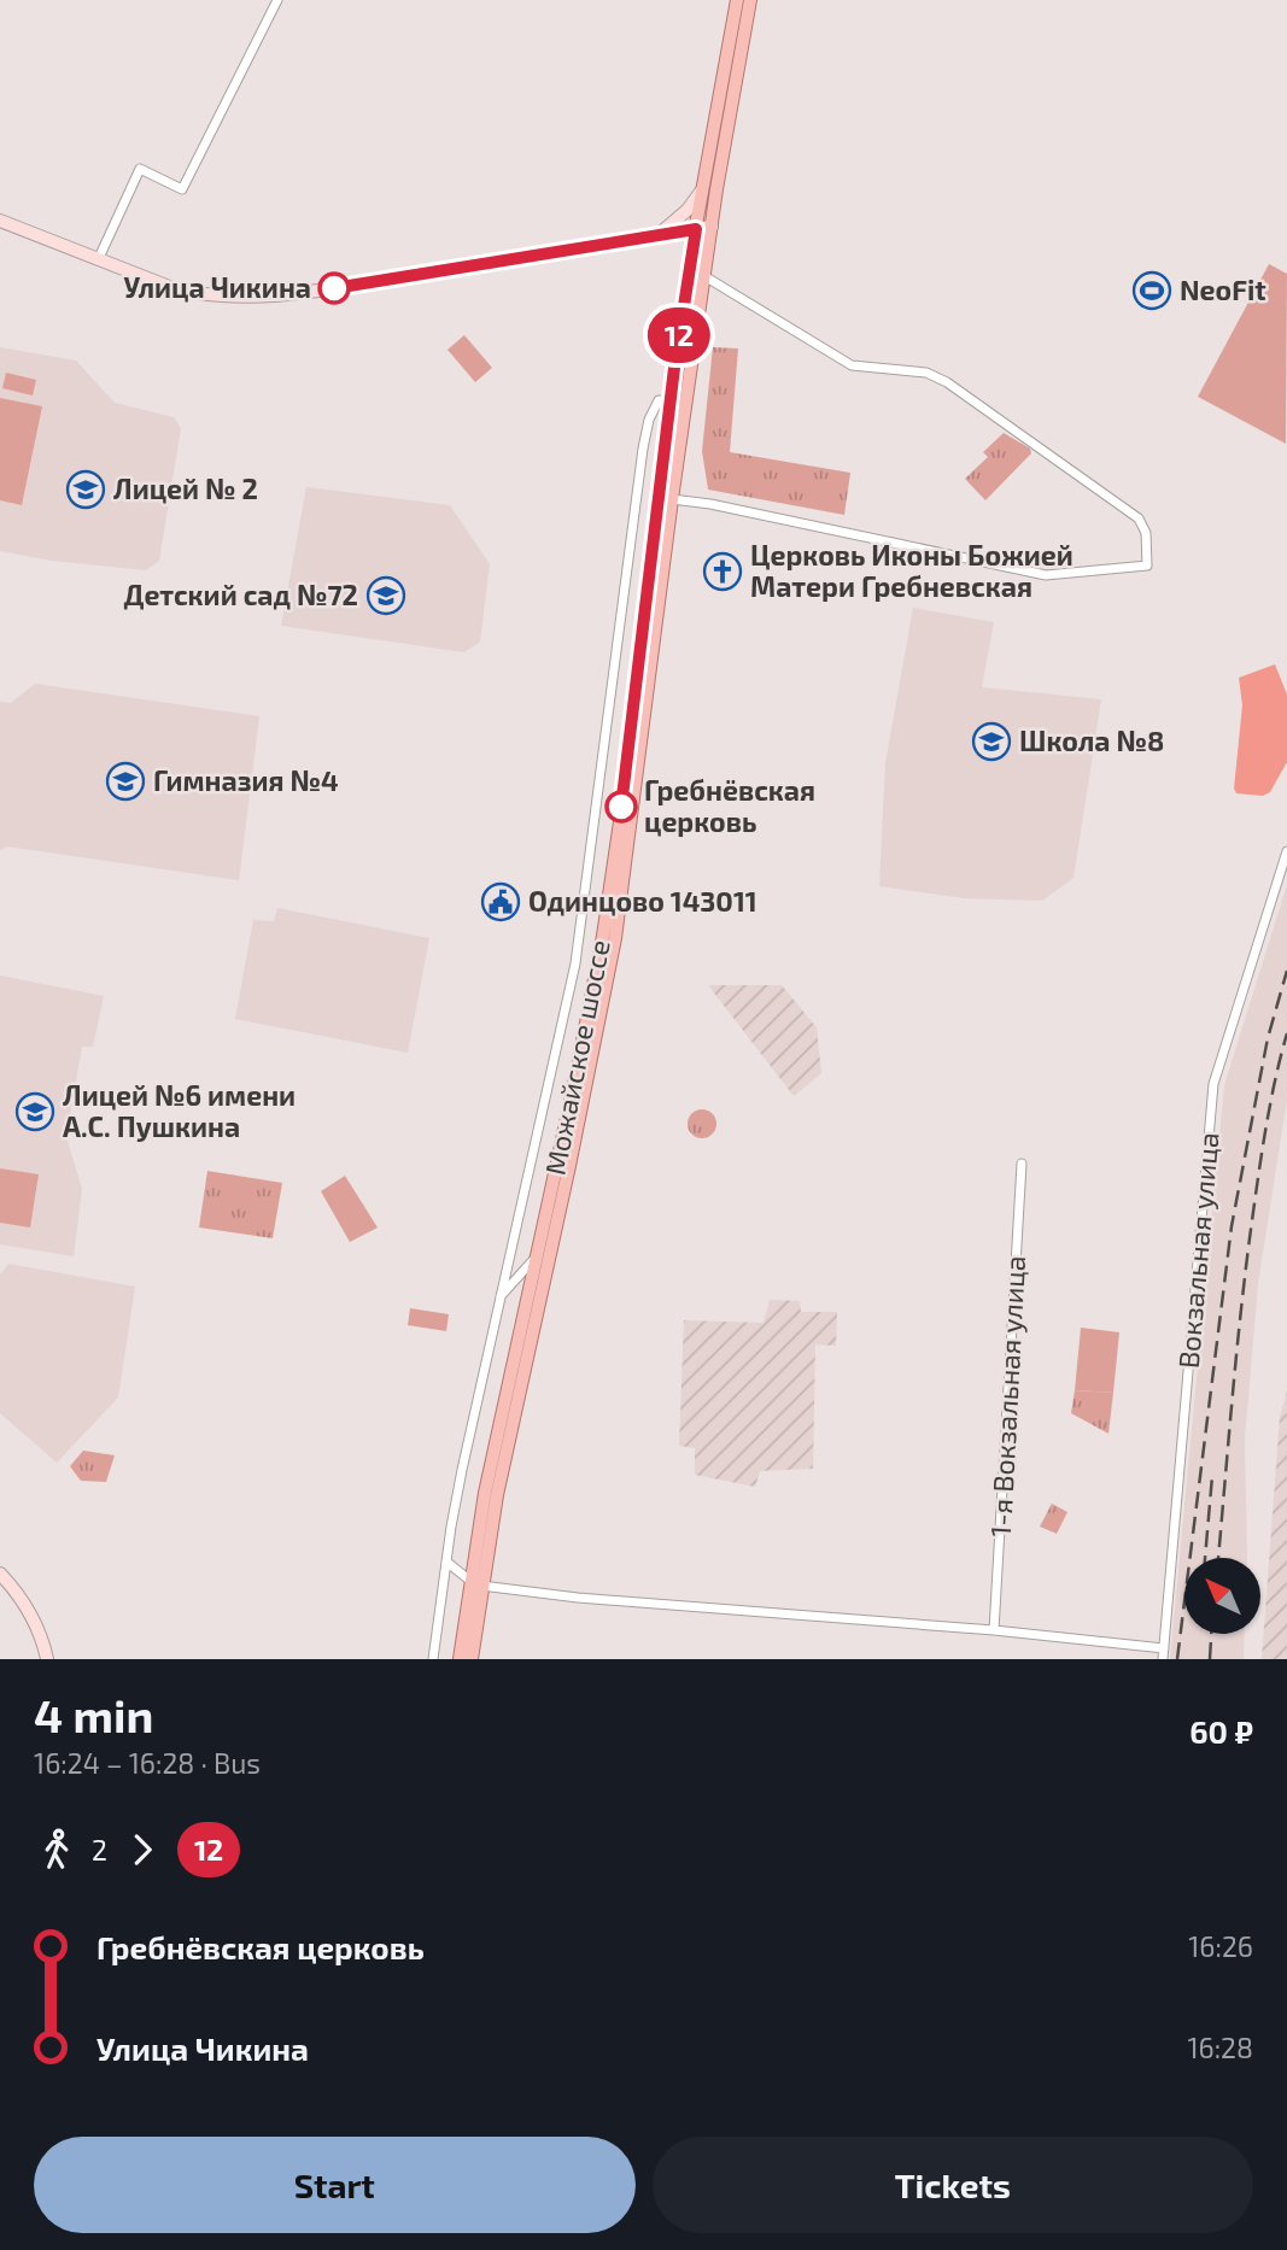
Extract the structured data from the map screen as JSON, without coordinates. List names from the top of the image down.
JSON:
{
  "streets": {
    "main road": ["Можайское шоссе"],
    "street": ["Вокзальная улица", "1-я Вокзальная улица"]
  },
  "places": {
    "other": ["Улица Чикина", "Гребнёвская церковь"],
    "sports": ["NeoFit"],
    "school or university": [
      "Лицей № 2",
      "Детский сад №72",
      "Школа №8",
      "Гимназия №4",
      "Лицей №6 имени А.С. Пушкина"
    ],
    "church": ["Церковь Иконы Божией Матери Гребневская"],
    "public building": ["Одинцово 143011"]
  },
  "lines": ["bus line 12"],
  "north": "top left",
  "page": {
    "on_map": "12",
    "heading": ["4 min", "16:24 – 16:28 · Bus", "60 ₽"],
    "legs": ["2", "12"],
    "list": [
      {
        "name": "Гребнёвская церковь",
        "value": "16:26"
      },
      {
        "name": "Улица Чикина",
        "value": "16:28"
      }
    ],
    "buttons": ["Start", "Tickets"]
  }
}
